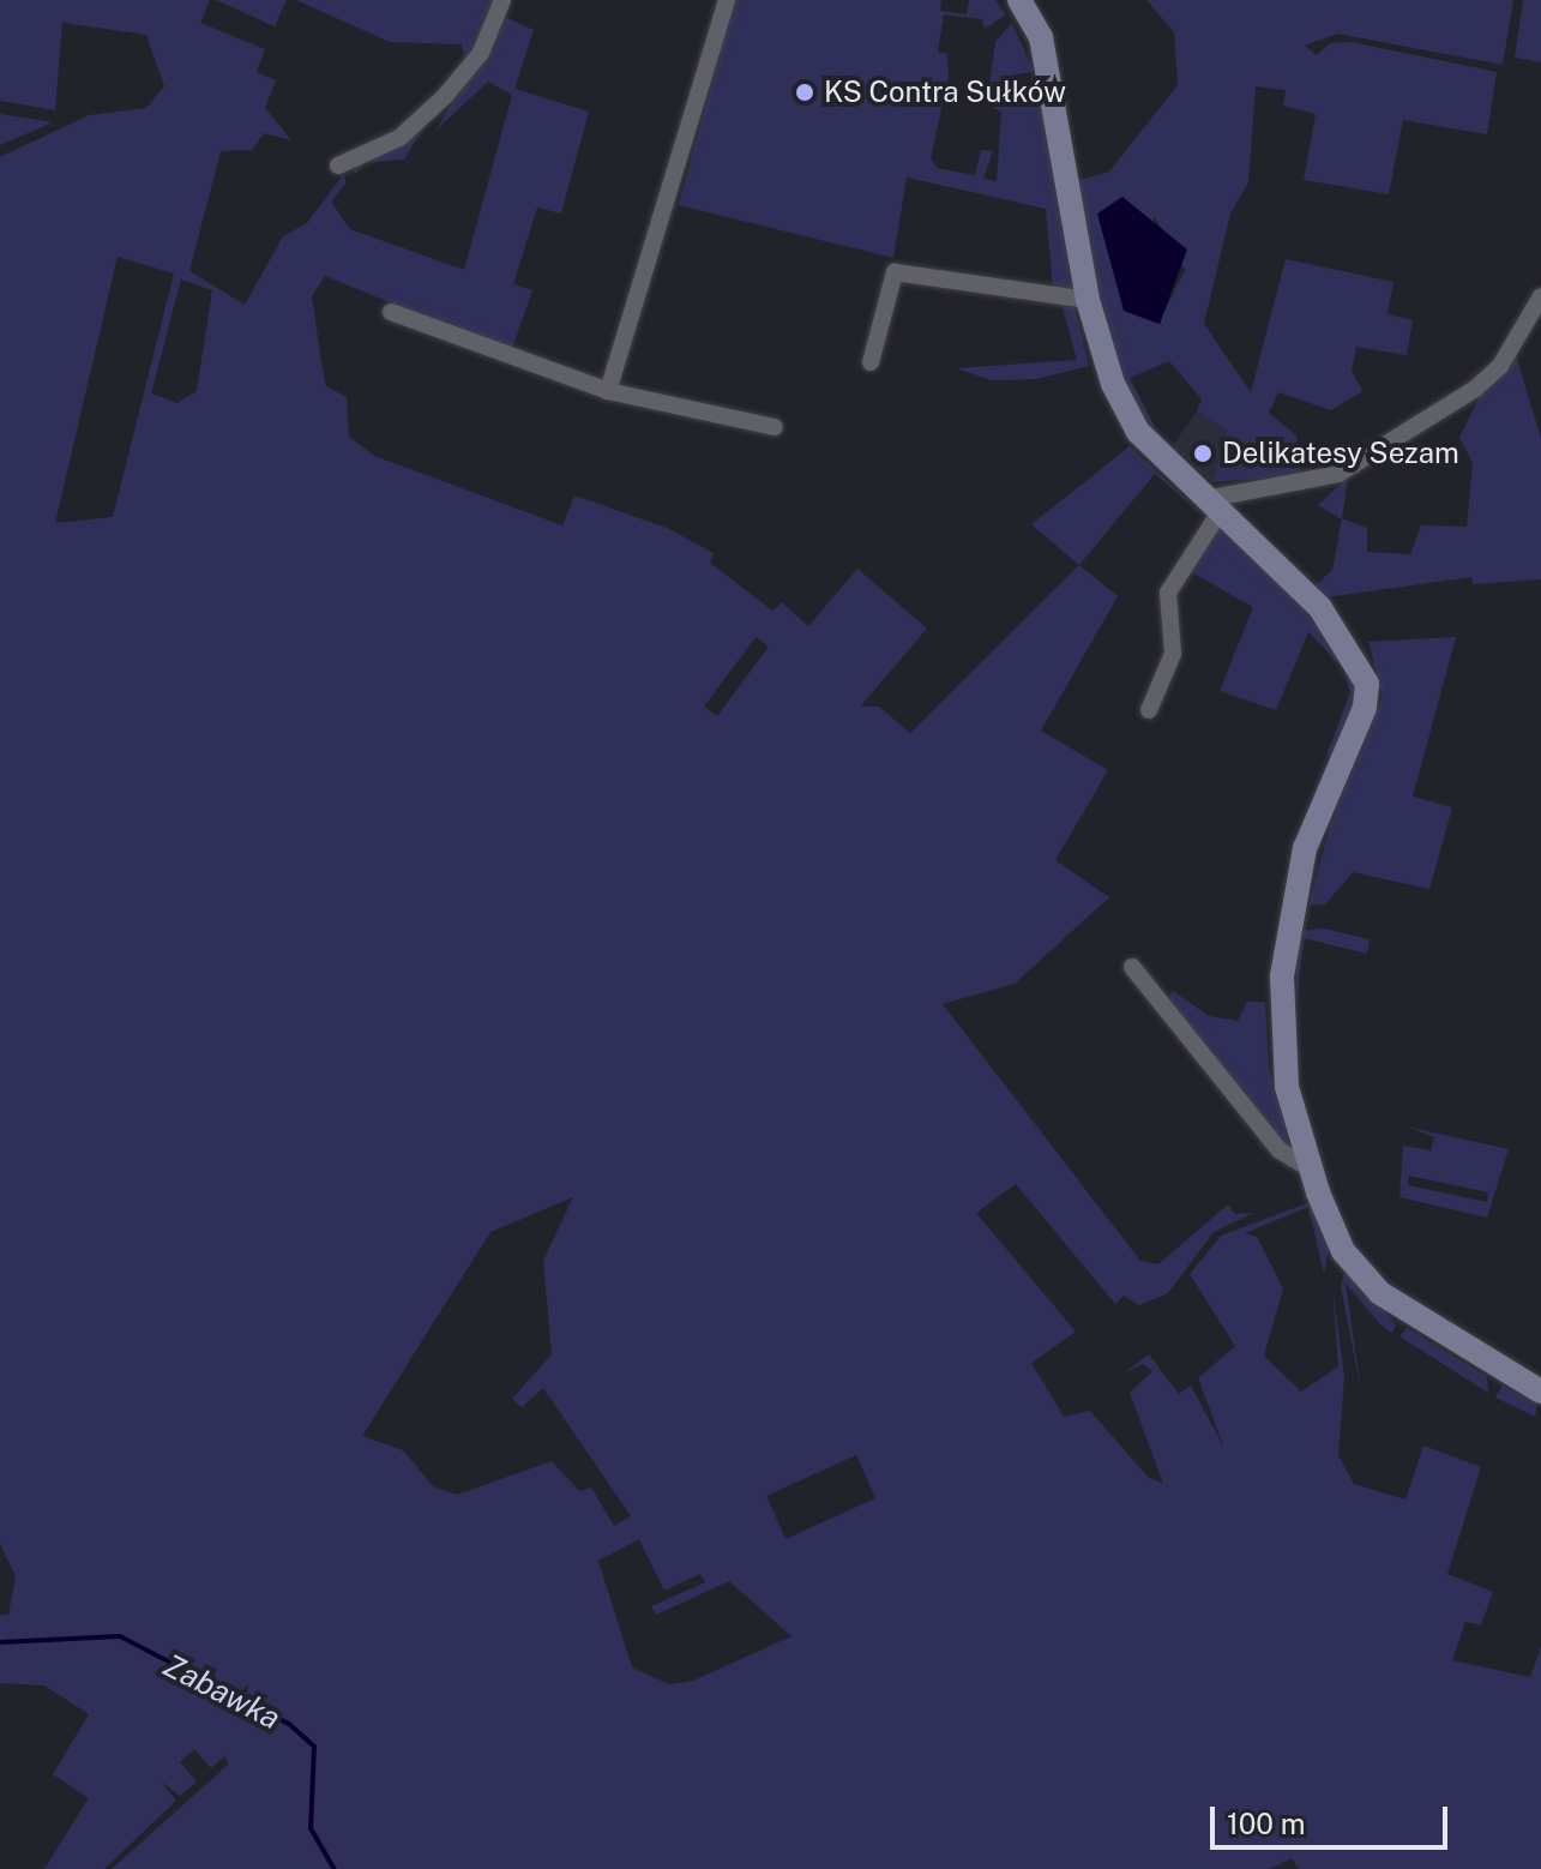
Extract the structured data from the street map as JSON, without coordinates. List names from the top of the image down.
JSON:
{
  "water": ["Zabawka"],
  "places": ["KS Contra Sułków", "Delikatesy Sezam"],
  "scale_bar": "100 m"
}
